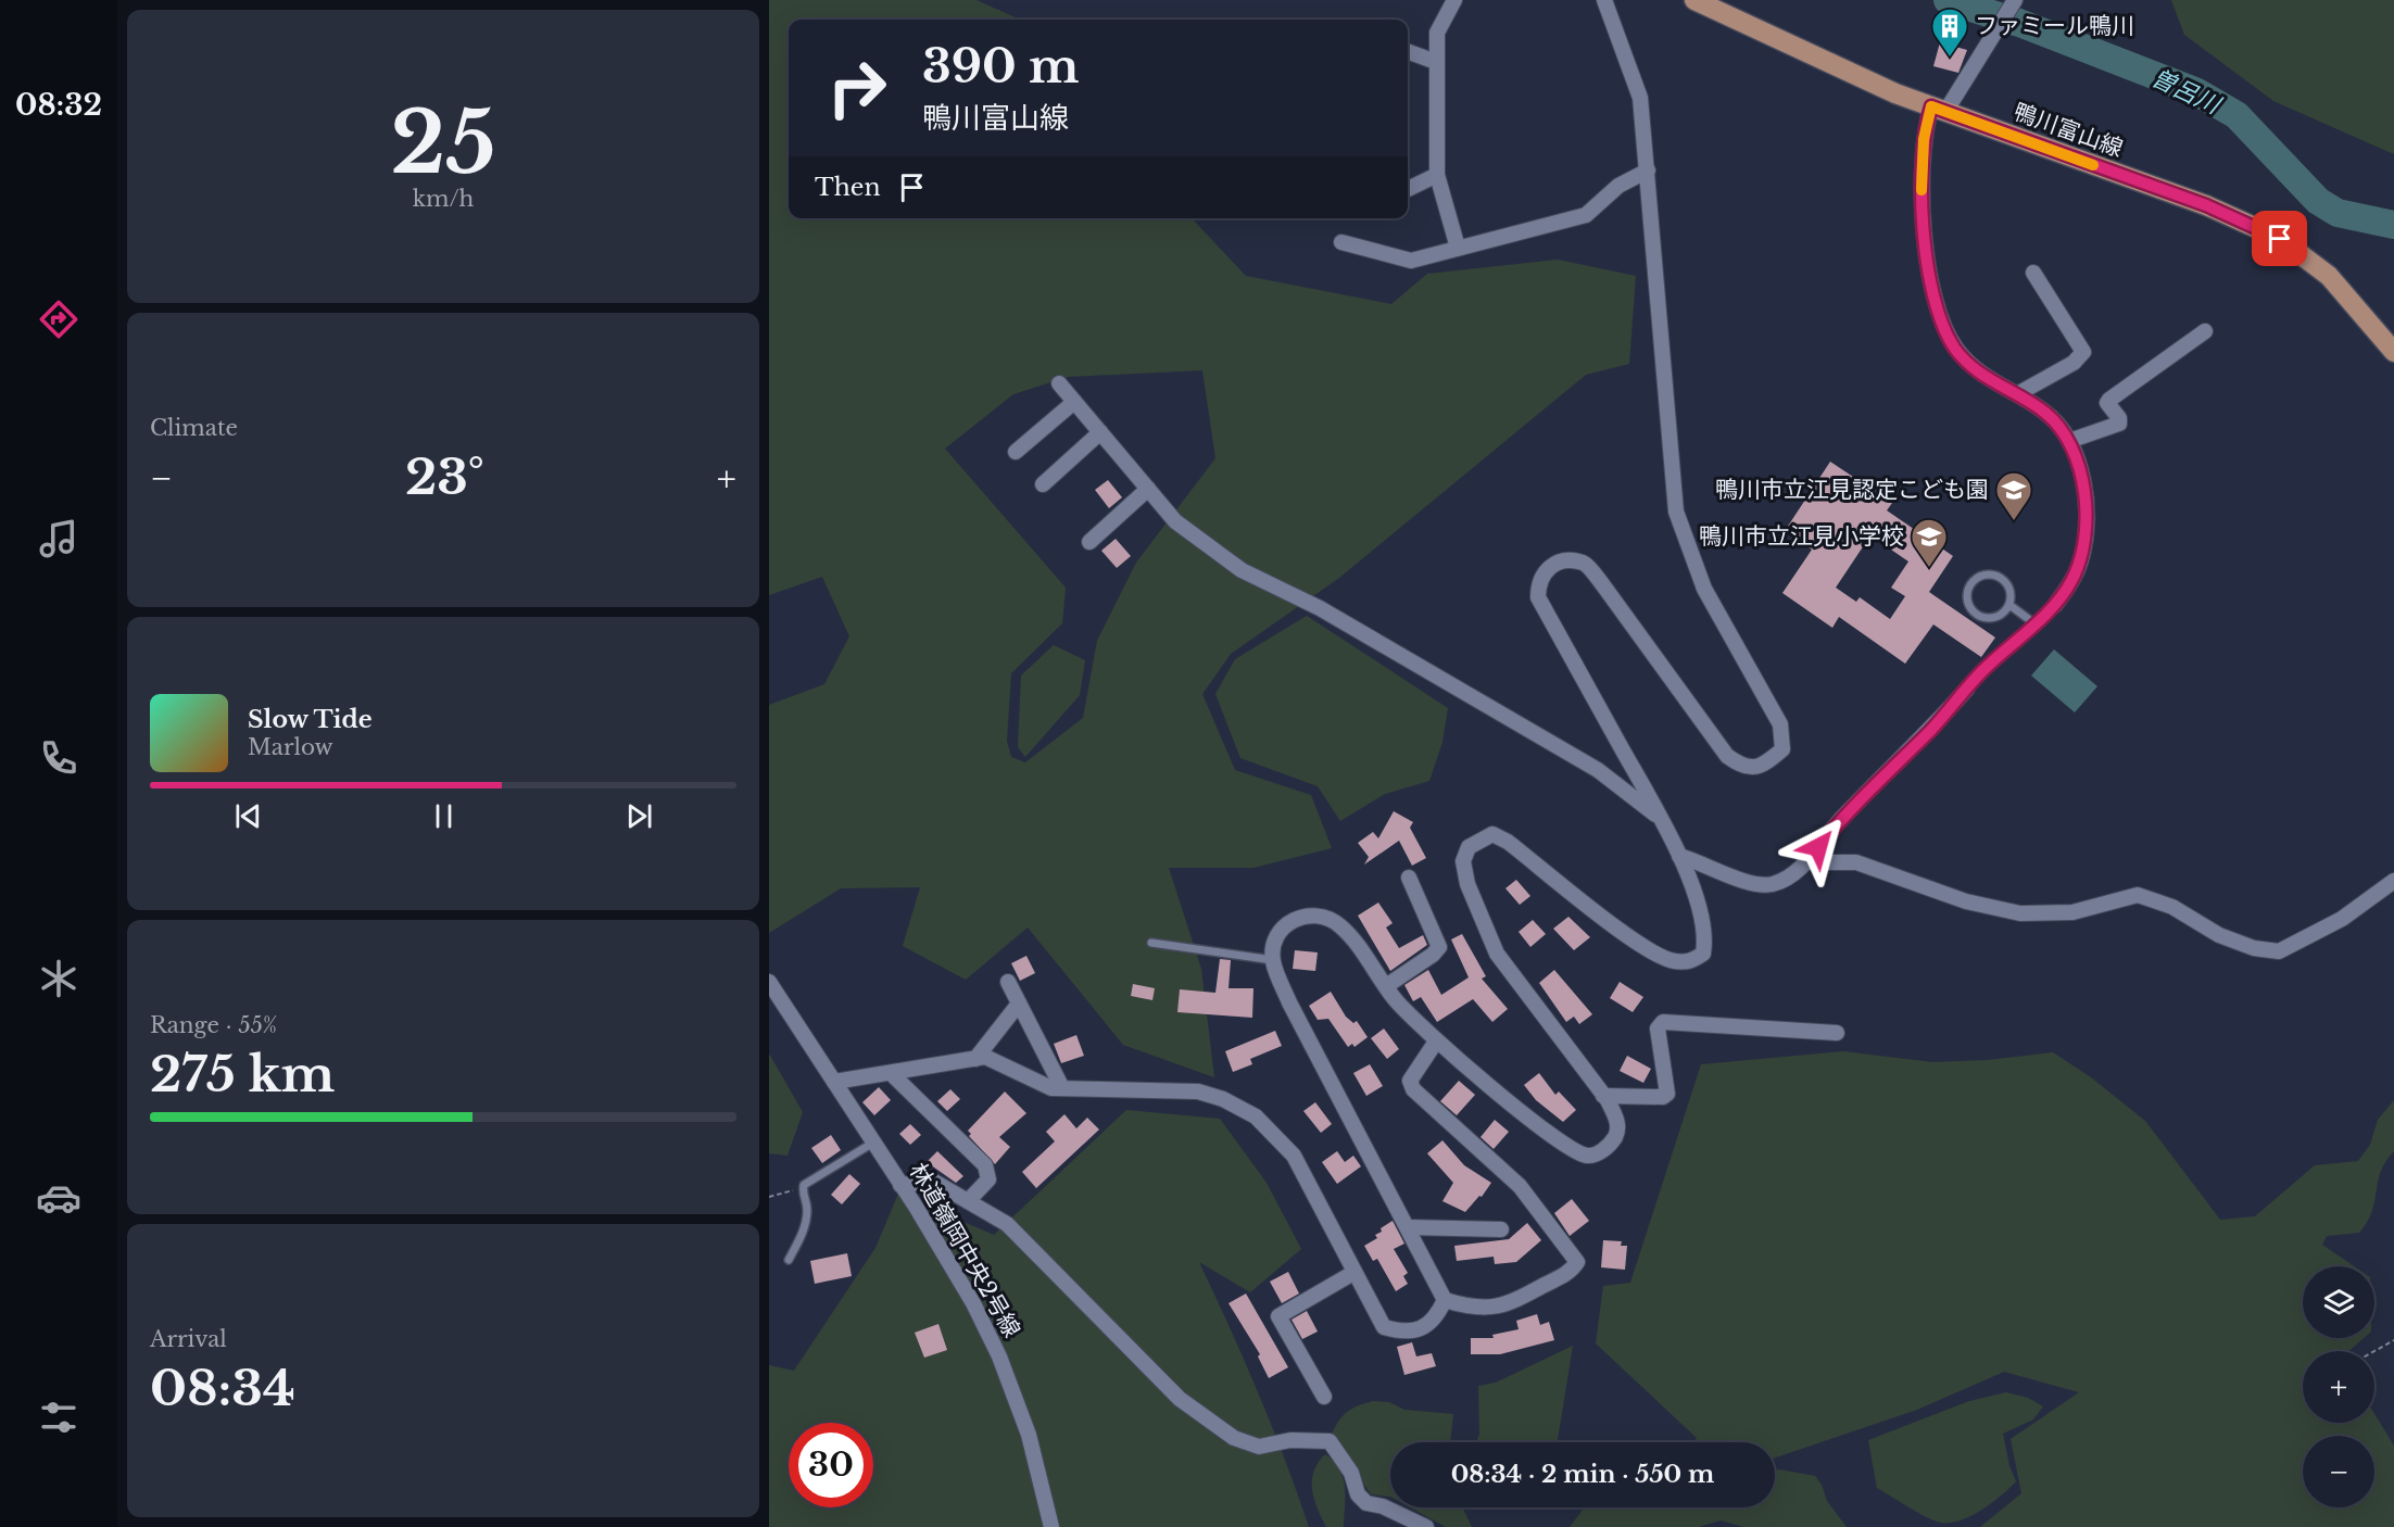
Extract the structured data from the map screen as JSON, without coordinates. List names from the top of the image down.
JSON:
{
  "streets": {
    "main road": ["鴨川富山線"],
    "street": ["林道嶺岡中央2号線"]
  },
  "water": ["曽呂川"],
  "places": {
    "building": ["ファミール鴨川"],
    "school or university": ["鴨川市立江見認定こども園", "鴨川市立江見小学校"]
  },
  "page": {
    "tabs": "08:32",
    "tile": [
      ["25", "km/h"],
      "Climate",
      ["Range · 55%", "275 km"],
      ["Arrival", "08:34"]
    ],
    "turn": ["390 m", "鴨川富山線"],
    "then": "Then",
    "heat": ["−", "23°", "+"],
    "song": ["Slow Tide", "Marlow"],
    "map_buttons": ["+", "−"],
    "limit": "30",
    "trip": "08:34 · 2 min · 550 m"
  }
}
